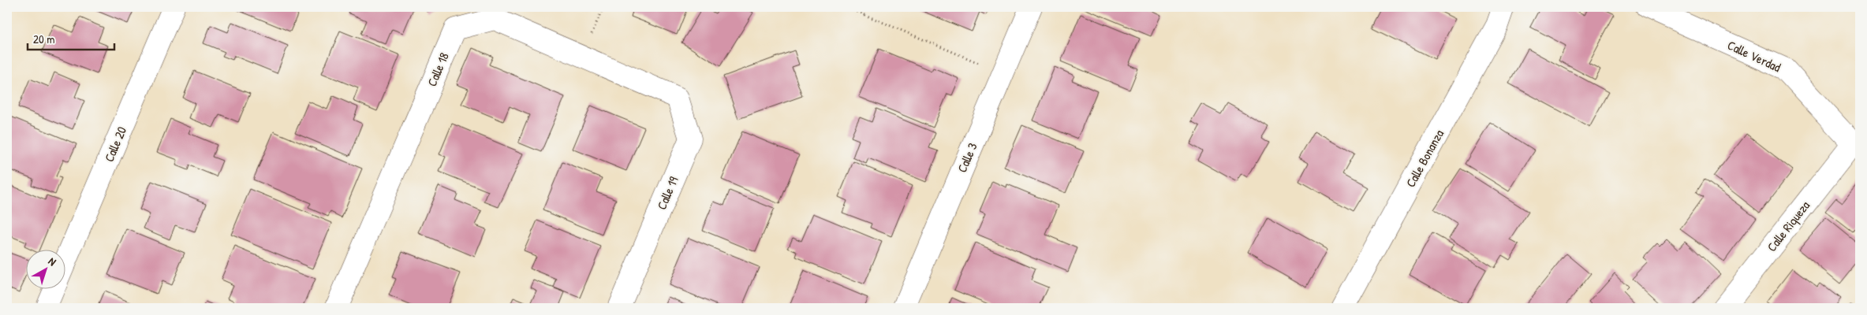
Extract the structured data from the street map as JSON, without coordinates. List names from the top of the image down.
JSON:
{
  "streets": {
    "street": [
      "Calle Verdad",
      "Calle 18",
      "Calle 20",
      "Calle 3",
      "Calle Bonanza",
      "Calle 19",
      "Calle Riqueza"
    ]
  },
  "crossings": [
    ["Calle Verdad", "Calle Riqueza"],
    ["Calle 18", "Calle 19"]
  ],
  "scale_bar": "20 m",
  "north": "top right"
}
